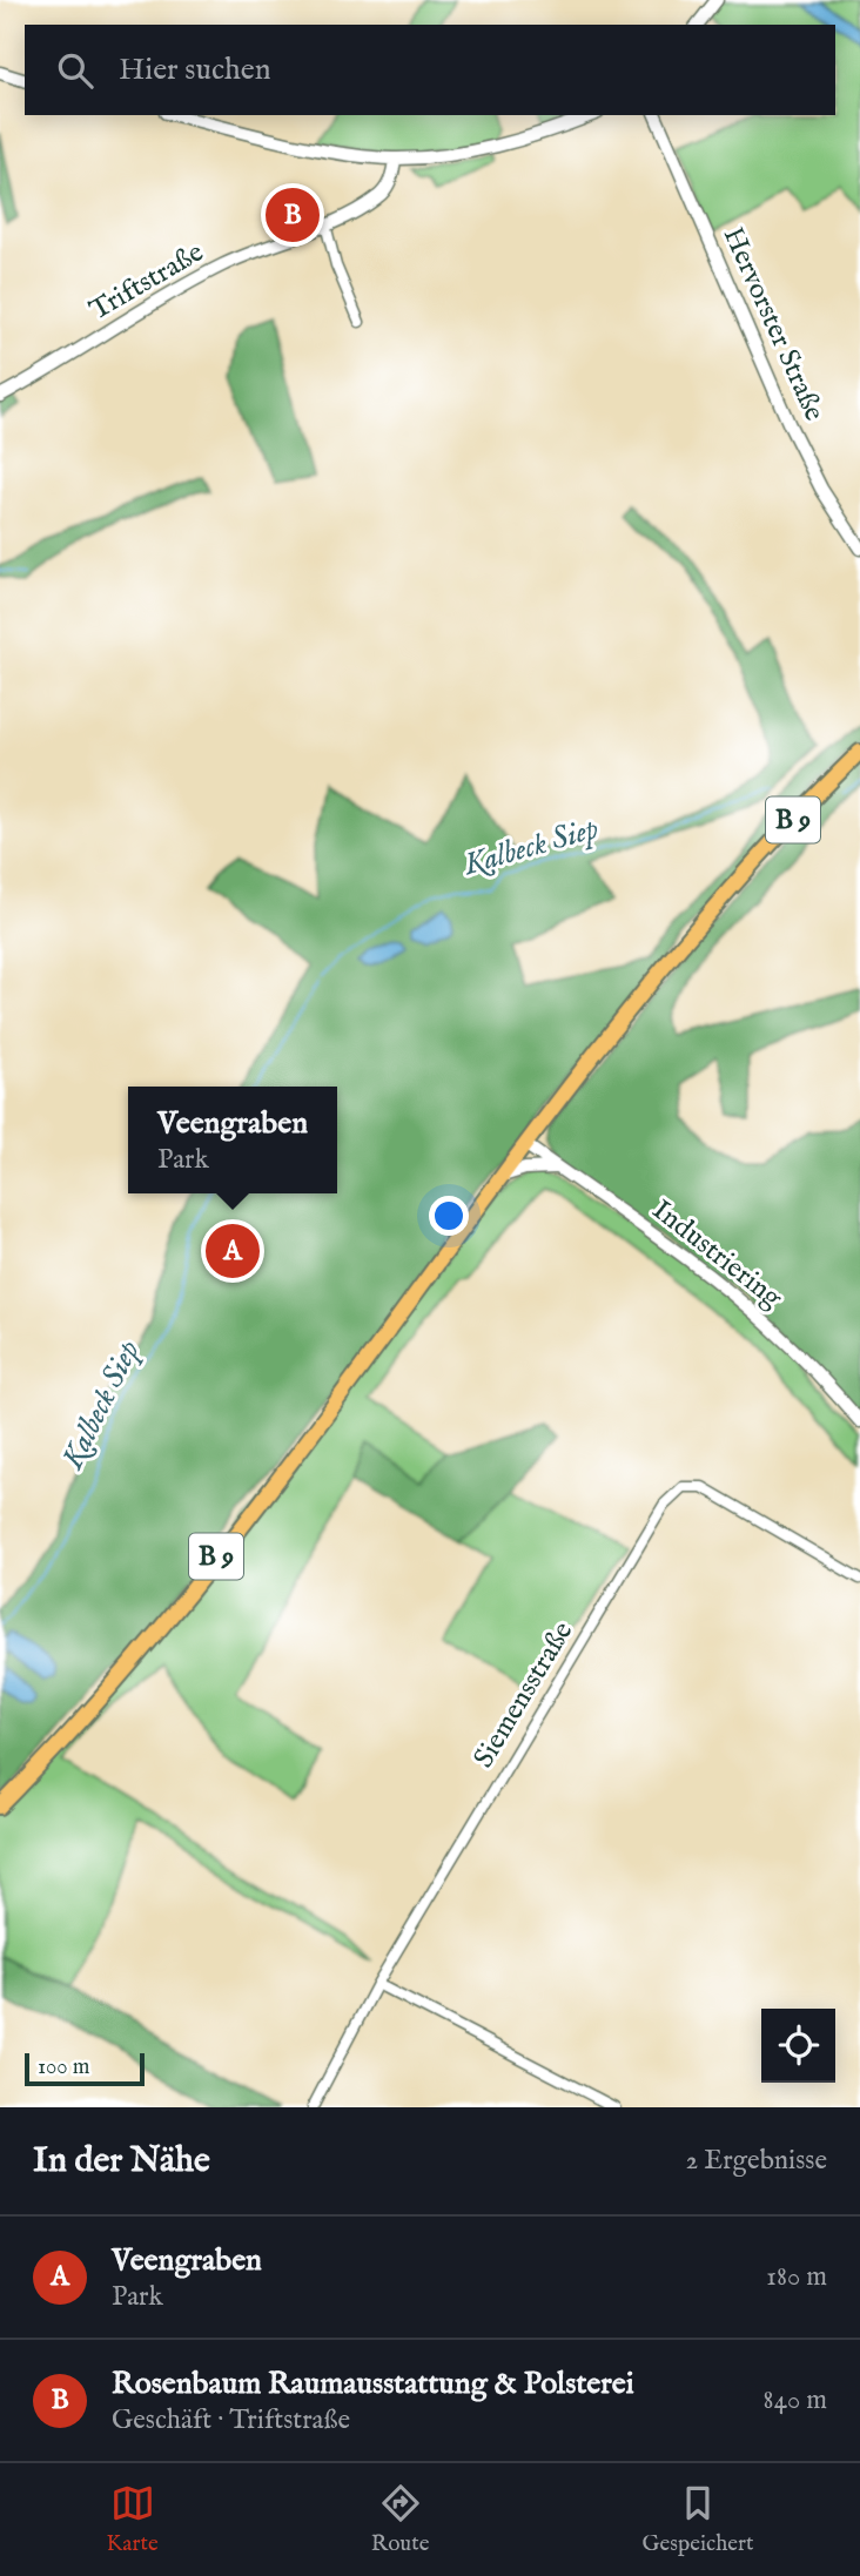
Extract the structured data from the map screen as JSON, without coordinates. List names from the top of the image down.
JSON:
{
  "streets": {
    "main road": ["B 9"],
    "street": [
      "Triftstraße",
      "Hervorster Straße",
      "Industriering",
      "Siemensstraße"
    ]
  },
  "crossings": [
    ["B 9", "Industriering"]
  ],
  "water": ["Kalbeck Siep"],
  "scale_bar": "100 m",
  "page": {
    "search": "Hier suchen",
    "pins": ["B", "A"],
    "popup": ["Veengraben", "Park"],
    "scale": "100 m",
    "heading": ["In der Nähe", "2 Ergebnisse"],
    "list": [
      {
        "mark": "A",
        "name": "Veengraben",
        "note": "Park",
        "value": "180 m"
      },
      {
        "mark": "B",
        "name": "Rosenbaum Raumausstattung & Polsterei",
        "note": "Geschäft · Triftstraße",
        "value": "840 m"
      }
    ],
    "nav": ["Karte", "Route", "Gespeichert"]
  }
}
